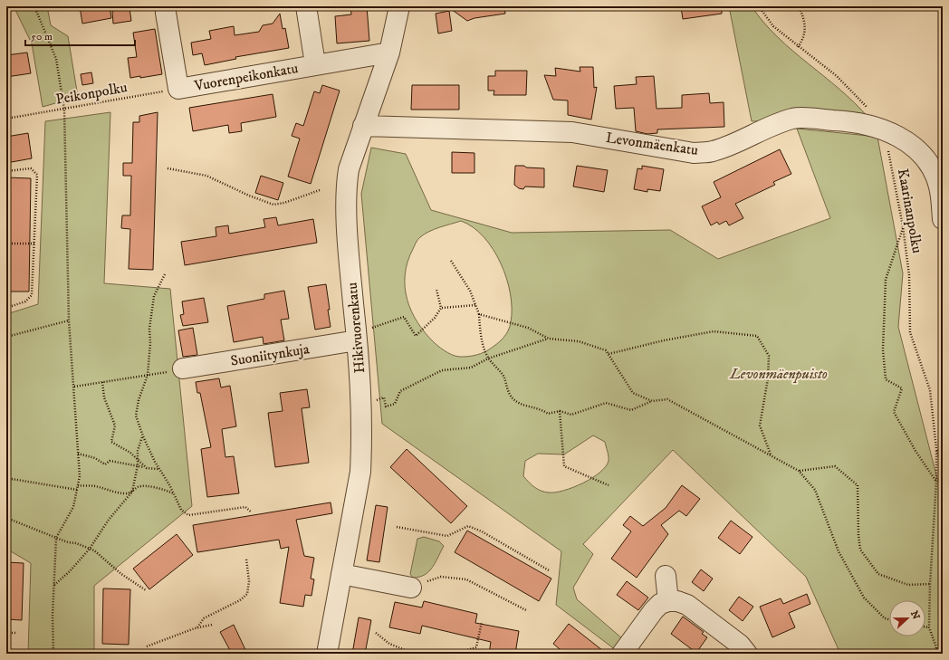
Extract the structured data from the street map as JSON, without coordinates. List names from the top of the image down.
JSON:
{
  "streets": {
    "street": [
      "Vuorenpeikonkatu",
      "Levonmäenkatu",
      "Hikivuorenkatu",
      "Suoniitynkuja"
    ],
    "path": ["Peikonpolku", "Kaarinanpolku"]
  },
  "crossings": [
    ["Vuorenpeikonkatu", "Peikonpolku"],
    ["Vuorenpeikonkatu", "Hikivuorenkatu"],
    ["Levonmäenkatu", "Kaarinanpolku"],
    ["Levonmäenkatu", "Hikivuorenkatu"],
    ["Hikivuorenkatu", "Suoniitynkuja"]
  ],
  "parks": ["Levonmäenpuisto"],
  "scale_bar": "50 m",
  "north": "right"
}
